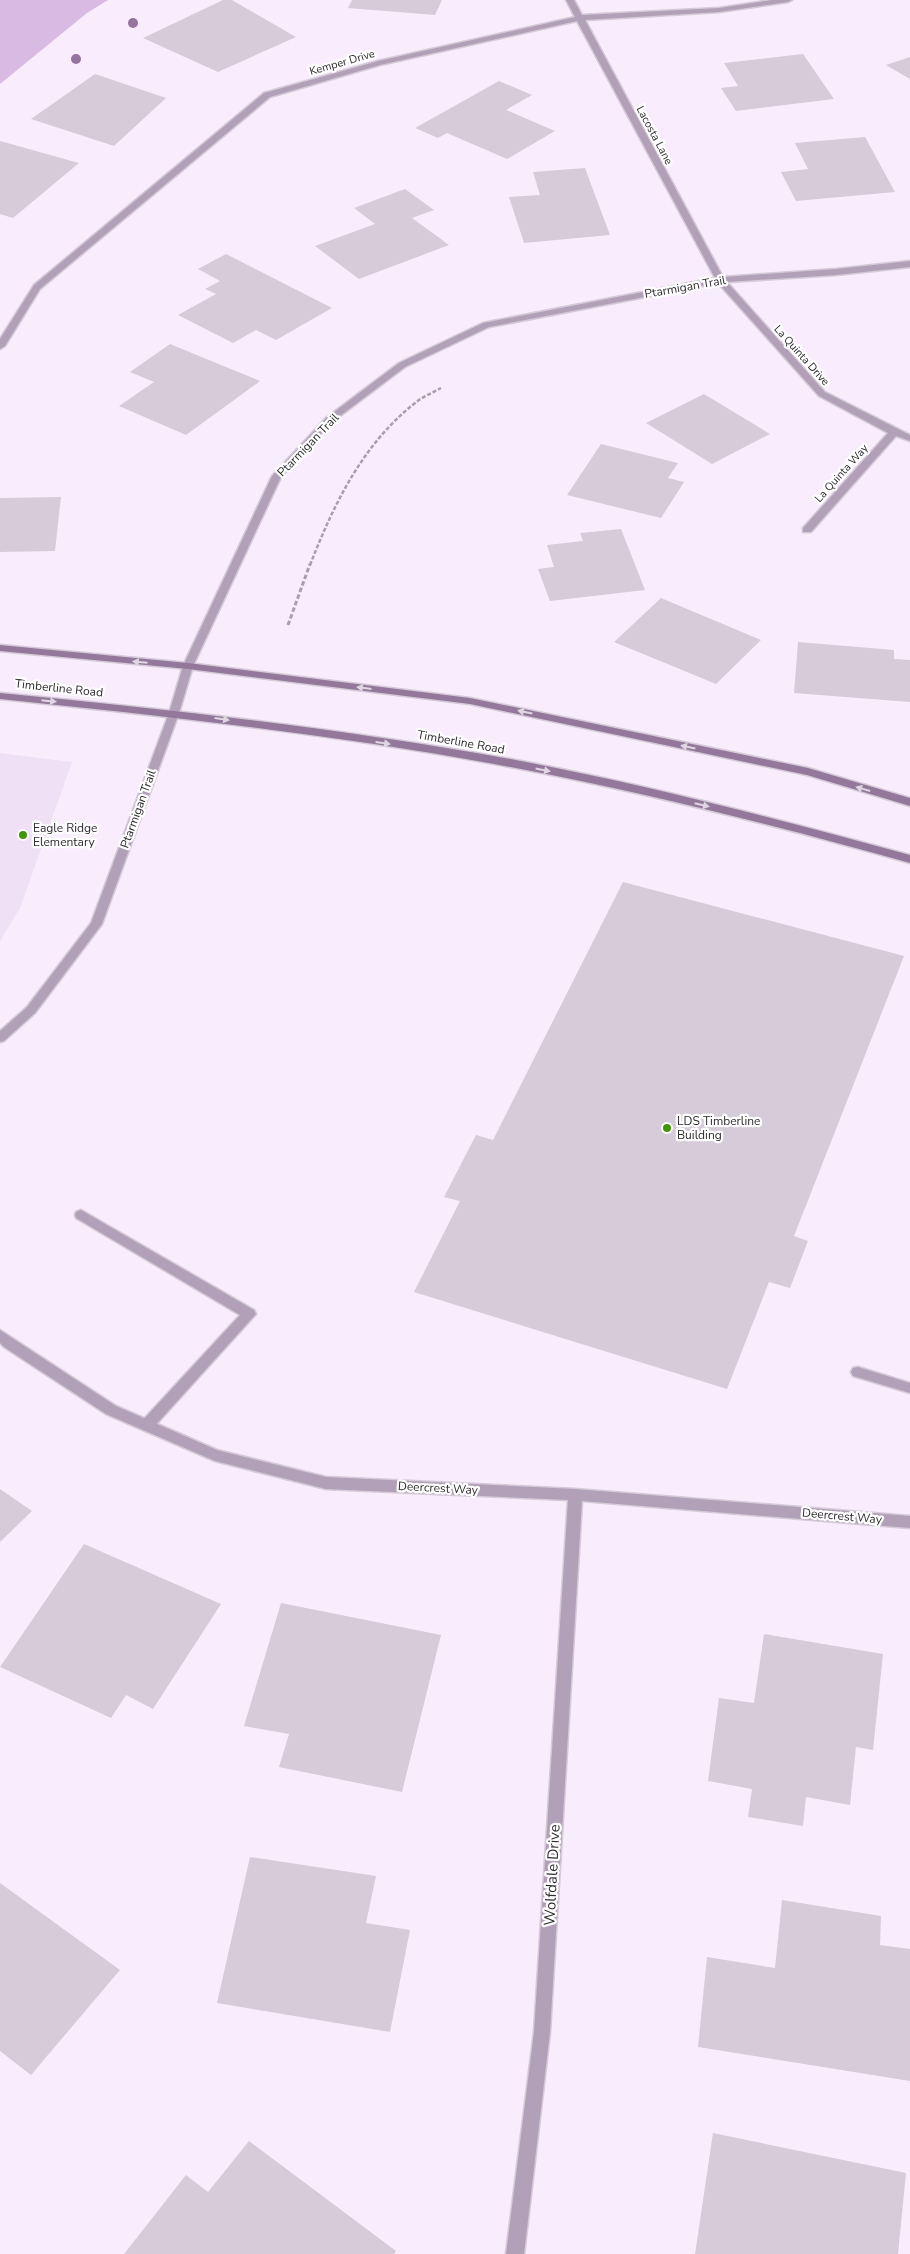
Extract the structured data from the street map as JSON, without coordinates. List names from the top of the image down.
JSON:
{
  "streets": {
    "street": [
      "Kemper Drive",
      "Lacosta Lane",
      "Ptarmigan Trail",
      "La Quinta Drive",
      "La Quinta Way",
      "Timberline Road",
      "Deercrest Way",
      "Wolfdale Drive"
    ]
  },
  "crossings": [
    ["Kemper Drive", "Lacosta Lane"],
    ["Lacosta Lane", "Ptarmigan Trail"],
    ["Lacosta Lane", "La Quinta Drive"],
    ["Ptarmigan Trail", "La Quinta Drive"],
    ["Ptarmigan Trail", "Timberline Road"],
    ["La Quinta Drive", "La Quinta Way"],
    ["Deercrest Way", "Wolfdale Drive"]
  ],
  "places": ["Eagle Ridge Elementary", "LDS Timberline Building"]
}
